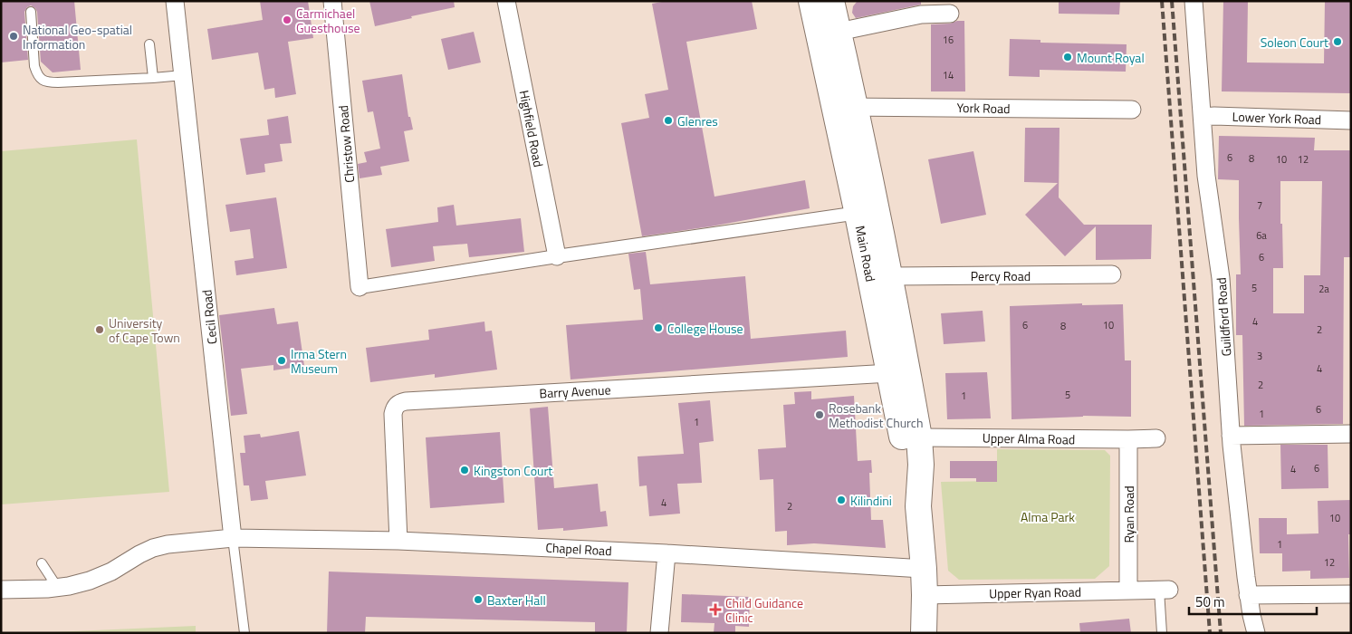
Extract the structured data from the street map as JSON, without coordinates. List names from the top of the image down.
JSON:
{
  "streets": {
    "main road": ["Main Road"],
    "street": [
      "York Road",
      "Lower York Road",
      "Highfield Road",
      "Christow Road",
      "Percy Road",
      "Cecil Road",
      "Guildford Road",
      "Barry Avenue",
      "Upper Alma Road",
      "Ryan Road",
      "Chapel Road",
      "Upper Ryan Road"
    ]
  },
  "crossings": [
    ["York Road", "Main Road"],
    ["Lower York Road", "Guildford Road"],
    ["Main Road", "Percy Road"],
    ["Main Road", "Barry Avenue"],
    ["Main Road", "Upper Alma Road"],
    ["Main Road", "Chapel Road"],
    ["Main Road", "Upper Ryan Road"],
    ["Cecil Road", "Chapel Road"],
    ["Barry Avenue", "Chapel Road"],
    ["Upper Alma Road", "Ryan Road"],
    ["Ryan Road", "Upper Ryan Road"]
  ],
  "parks": ["Alma Park"],
  "places": {
    "other": [
      "Carmichael Guesthouse",
      "National Geo-spatial Information",
      "Soleon Court",
      "Mount Royal",
      "Glenres",
      "College House",
      "University of Cape Town",
      "Irma Stern Museum",
      "Rosebank Methodist Church",
      "Kingston Court",
      "Kilindini",
      "Baxter Hall"
    ],
    "health": ["Child Guidance Clinic"]
  },
  "house_numbers": [
    "16",
    "14",
    "6",
    "8",
    "10",
    "12",
    "7",
    "6a",
    "6",
    "5",
    "2a",
    "4",
    "6",
    "10",
    "8",
    "2",
    "3",
    "4",
    "2",
    "5",
    "1",
    "6",
    "1",
    "1",
    "6",
    "4",
    "4",
    "2",
    "10",
    "1",
    "12"
  ],
  "scale_bar": "50 m"
}
